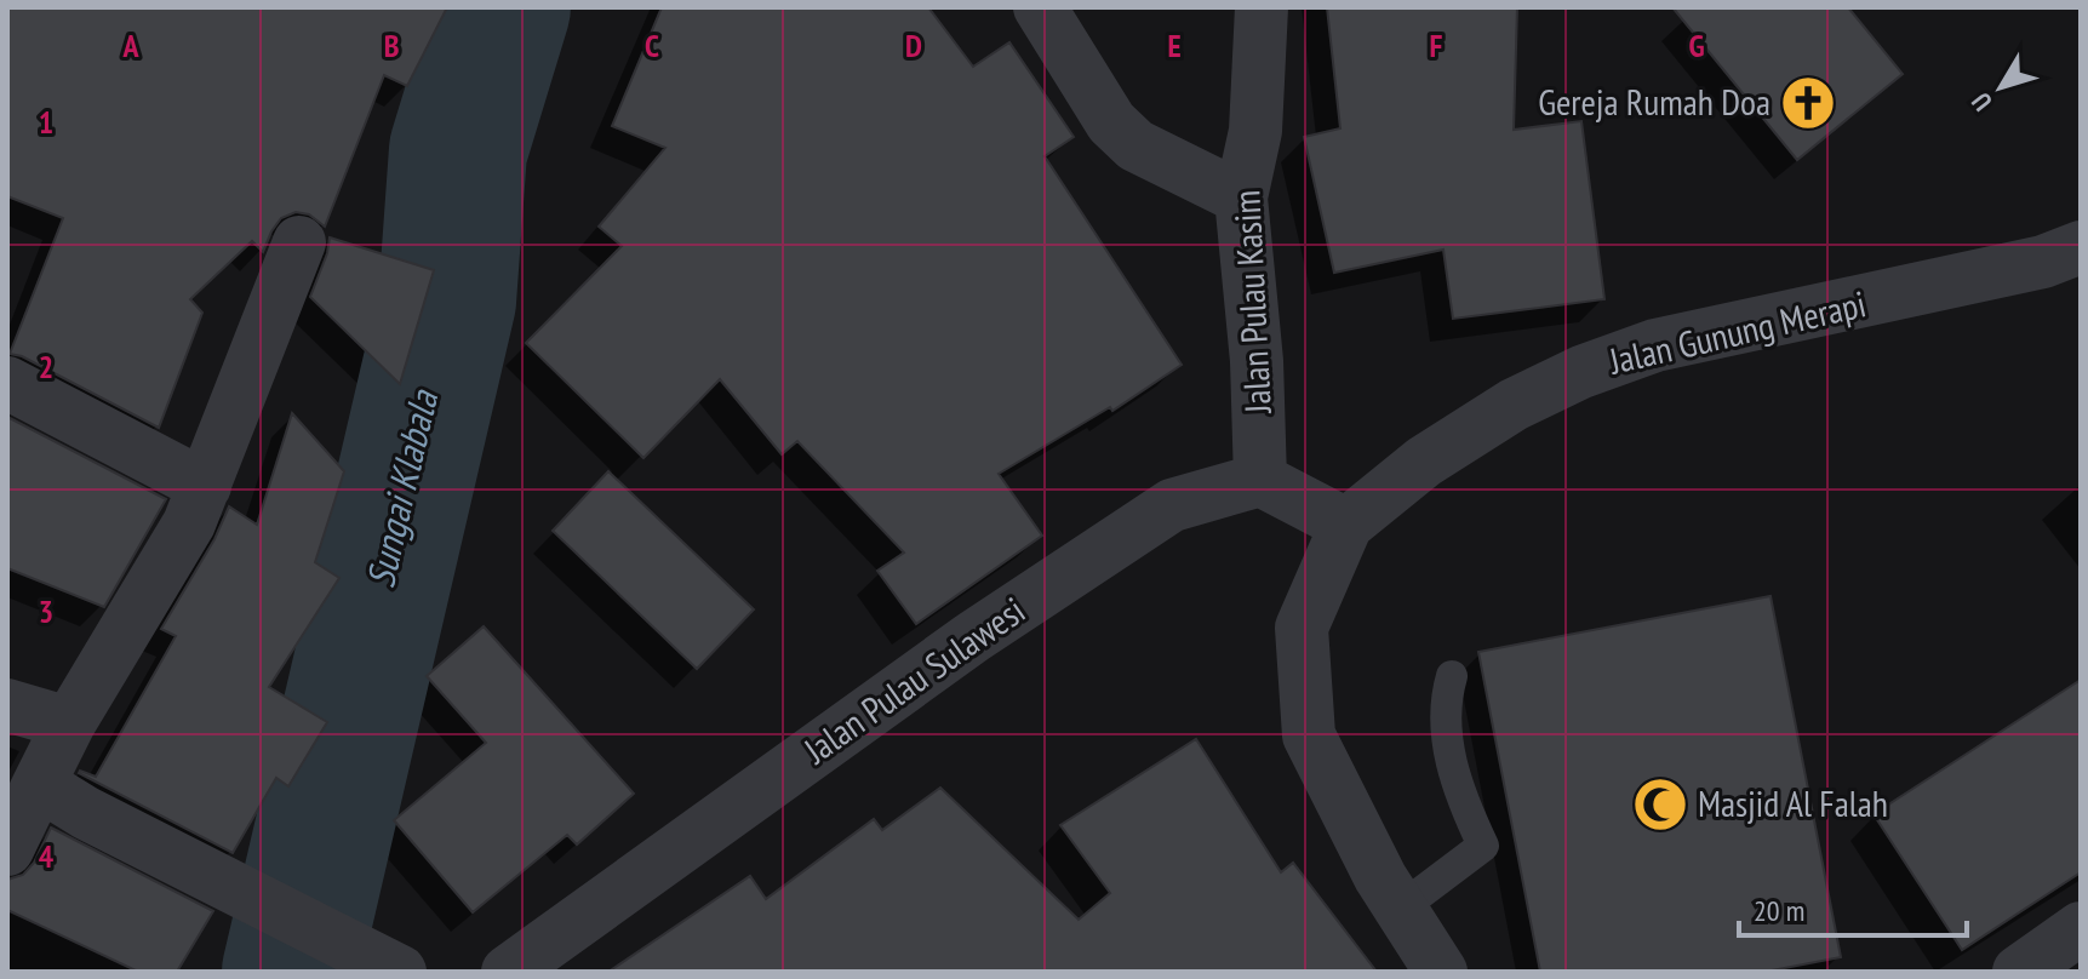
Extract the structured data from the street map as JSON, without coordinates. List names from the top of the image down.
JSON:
{
  "streets": {
    "street": ["Jalan Pulau Kasim", "Jalan Gunung Merapi", "Jalan Pulau Sulawesi"]
  },
  "crossings": [
    ["Jalan Pulau Kasim", "Jalan Pulau Sulawesi"]
  ],
  "water": ["Sungai Klabala"],
  "places": {
    "church": ["Gereja Rumah Doa"],
    "mosque": ["Masjid Al Falah"]
  },
  "scale_bar": "20 m",
  "north": "bottom left",
  "grid": {
    "columns": [
      "A",
      "B",
      "C",
      "D",
      "E",
      "F",
      "G"
    ],
    "rows": [
      "1",
      "2",
      "3",
      "4"
    ]
  }
}
